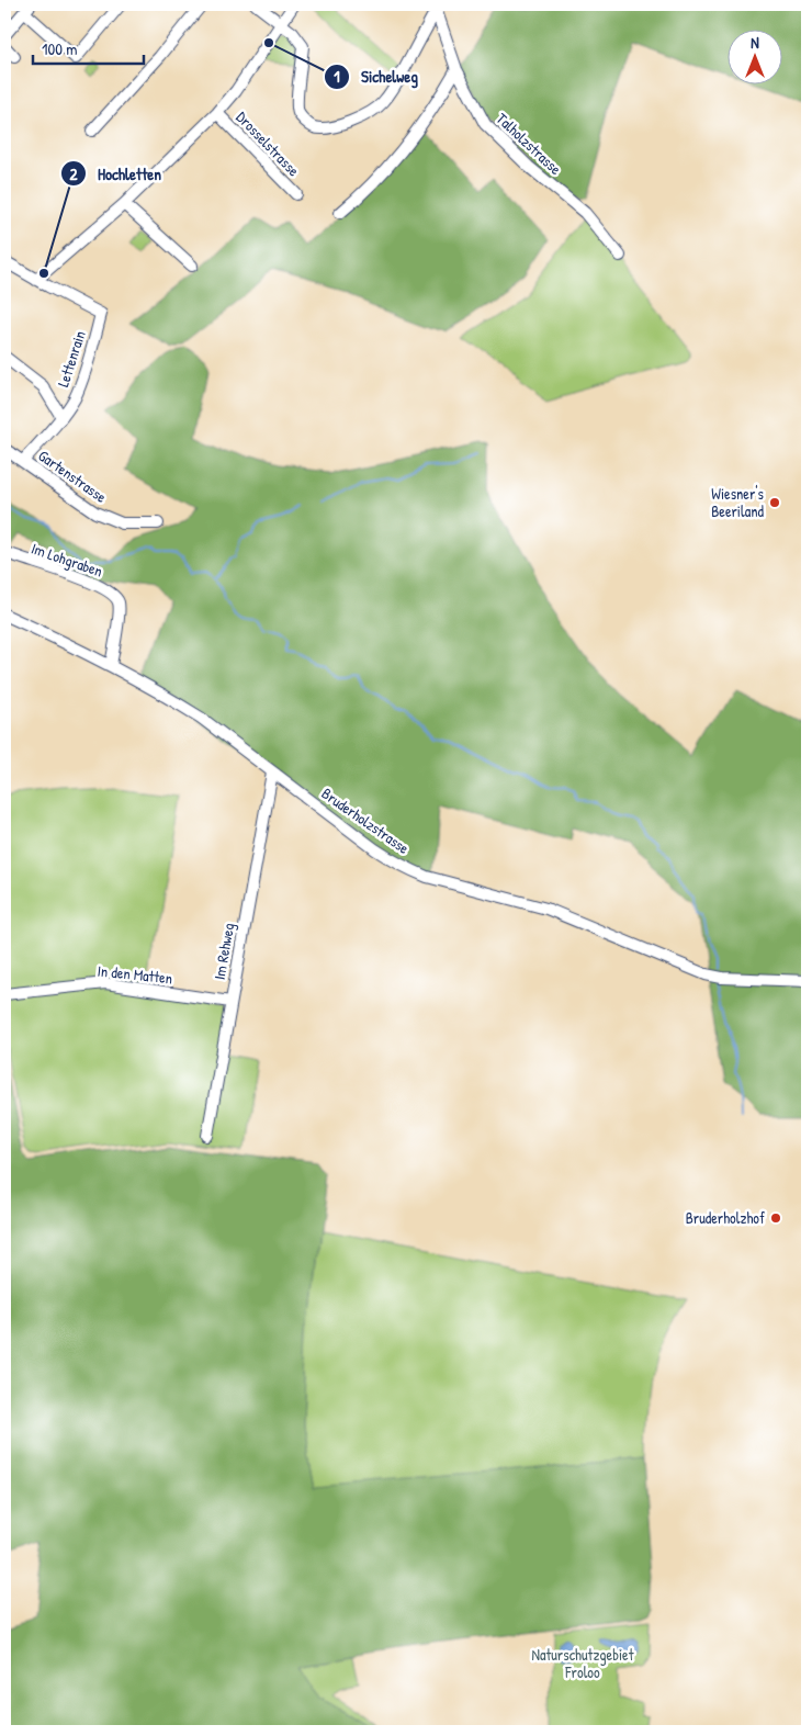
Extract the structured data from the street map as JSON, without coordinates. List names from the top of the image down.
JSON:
{
  "streets": {
    "street": [
      "Drosselstrasse",
      "Talholzstrasse",
      "Lettenrain",
      "Gartenstrasse",
      "Im Lohgraben",
      "Bruderholzstrasse",
      "Im Rehweg",
      "In den Matten"
    ]
  },
  "crossings": [
    ["Drosselstrasse", "Lettenrain"],
    ["Lettenrain", "Gartenstrasse"],
    ["Im Lohgraben", "Bruderholzstrasse"],
    ["Bruderholzstrasse", "Im Rehweg"],
    ["Im Rehweg", "In den Matten"]
  ],
  "parks": ["Naturschutzgebiet Froloo"],
  "places": [
    "Sichelweg",
    "Hochletten",
    "Wiesner's Beeriland",
    "Bruderholzhof"
  ],
  "scale_bar": "100 m",
  "north": "top"
}
